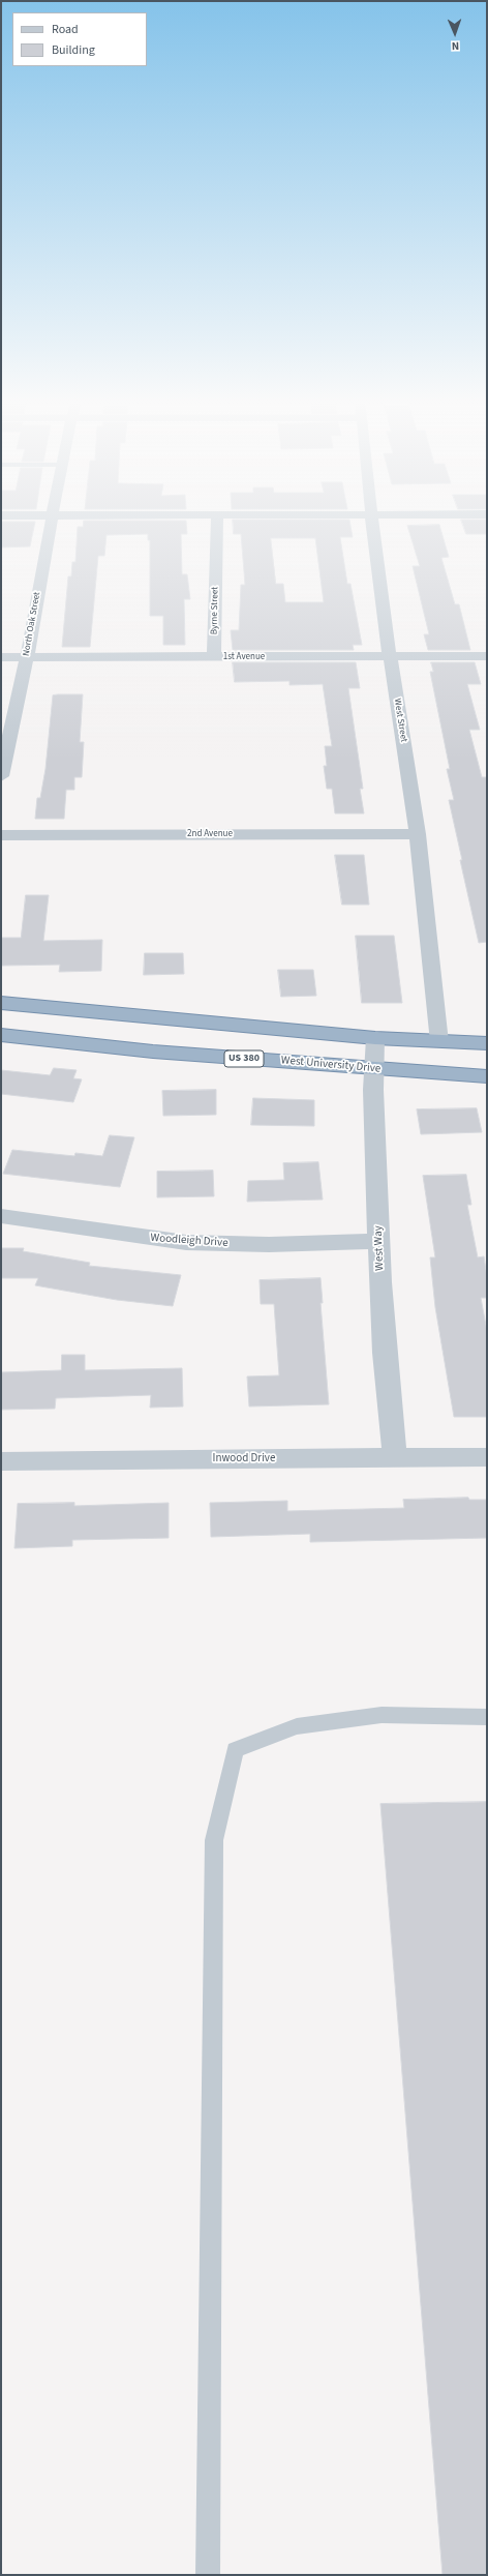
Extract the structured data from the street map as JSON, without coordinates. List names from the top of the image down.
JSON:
{
  "streets": {
    "highway": ["US 380", "West University Drive"],
    "street": [
      "Byrne Street",
      "North Oak Street",
      "1st Avenue",
      "West Street",
      "2nd Avenue",
      "Woodleigh Drive",
      "West Way",
      "Inwood Drive"
    ]
  },
  "crossings": [
    ["Byrne Street", "1st Avenue"],
    ["North Oak Street", "1st Avenue"],
    ["1st Avenue", "West Street"],
    ["West Street", "2nd Avenue"],
    ["West University Drive", "West Way"],
    ["Woodleigh Drive", "West Way"],
    ["West Way", "Inwood Drive"]
  ],
  "legend": ["Road", "Building"],
  "north": "bottom"
}
